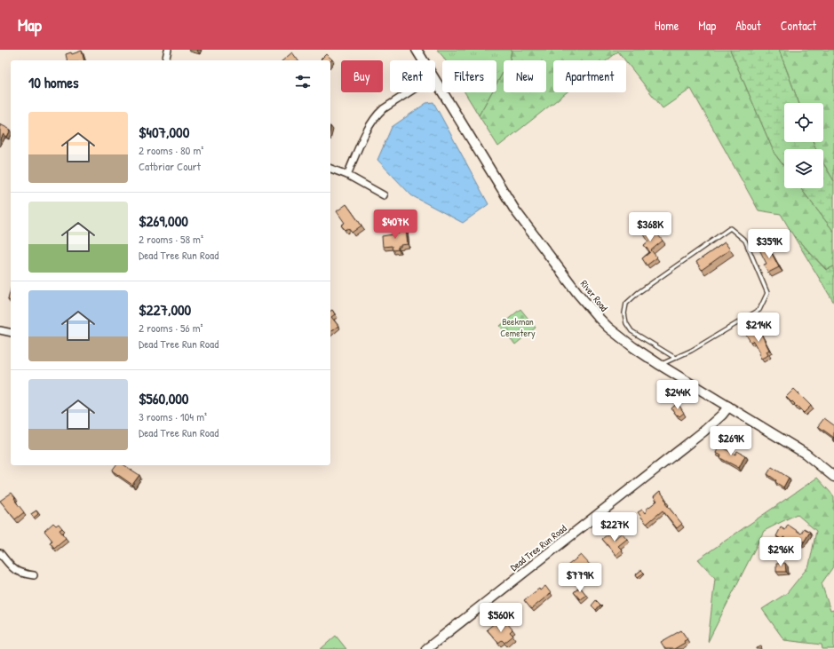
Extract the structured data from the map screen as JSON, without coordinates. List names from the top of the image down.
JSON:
{
  "streets": {
    "main road": ["River Road", "Dead Tree Run Road"]
  },
  "crossings": [
    ["River Road", "Dead Tree Run Road"]
  ],
  "parks": ["Beekman Cemetery"],
  "page": {
    "header": "Map",
    "nav": [
      "Home",
      "Map",
      "About",
      "Contact"
    ],
    "chip": [
      "Buy",
      "Rent",
      "Filters",
      "New",
      "Apartment"
    ],
    "heading": "10 homes",
    "list": [
      {
        "name": "$407,000",
        "note": "2 rooms · 80 m² · Catbriar Court"
      },
      {
        "name": "$269,000",
        "note": "2 rooms · 58 m² · Dead Tree Run Road"
      },
      {
        "name": "$227,000",
        "note": "2 rooms · 56 m² · Dead Tree Run Road"
      },
      {
        "name": "$560,000",
        "note": "3 rooms · 104 m² · Dead Tree Run Road"
      }
    ],
    "price": [
      "$407K",
      "$368K",
      "$359K",
      "$214K",
      "$244K",
      "$269K",
      "$227K",
      "$296K",
      "$779K",
      "$560K"
    ]
  }
}
